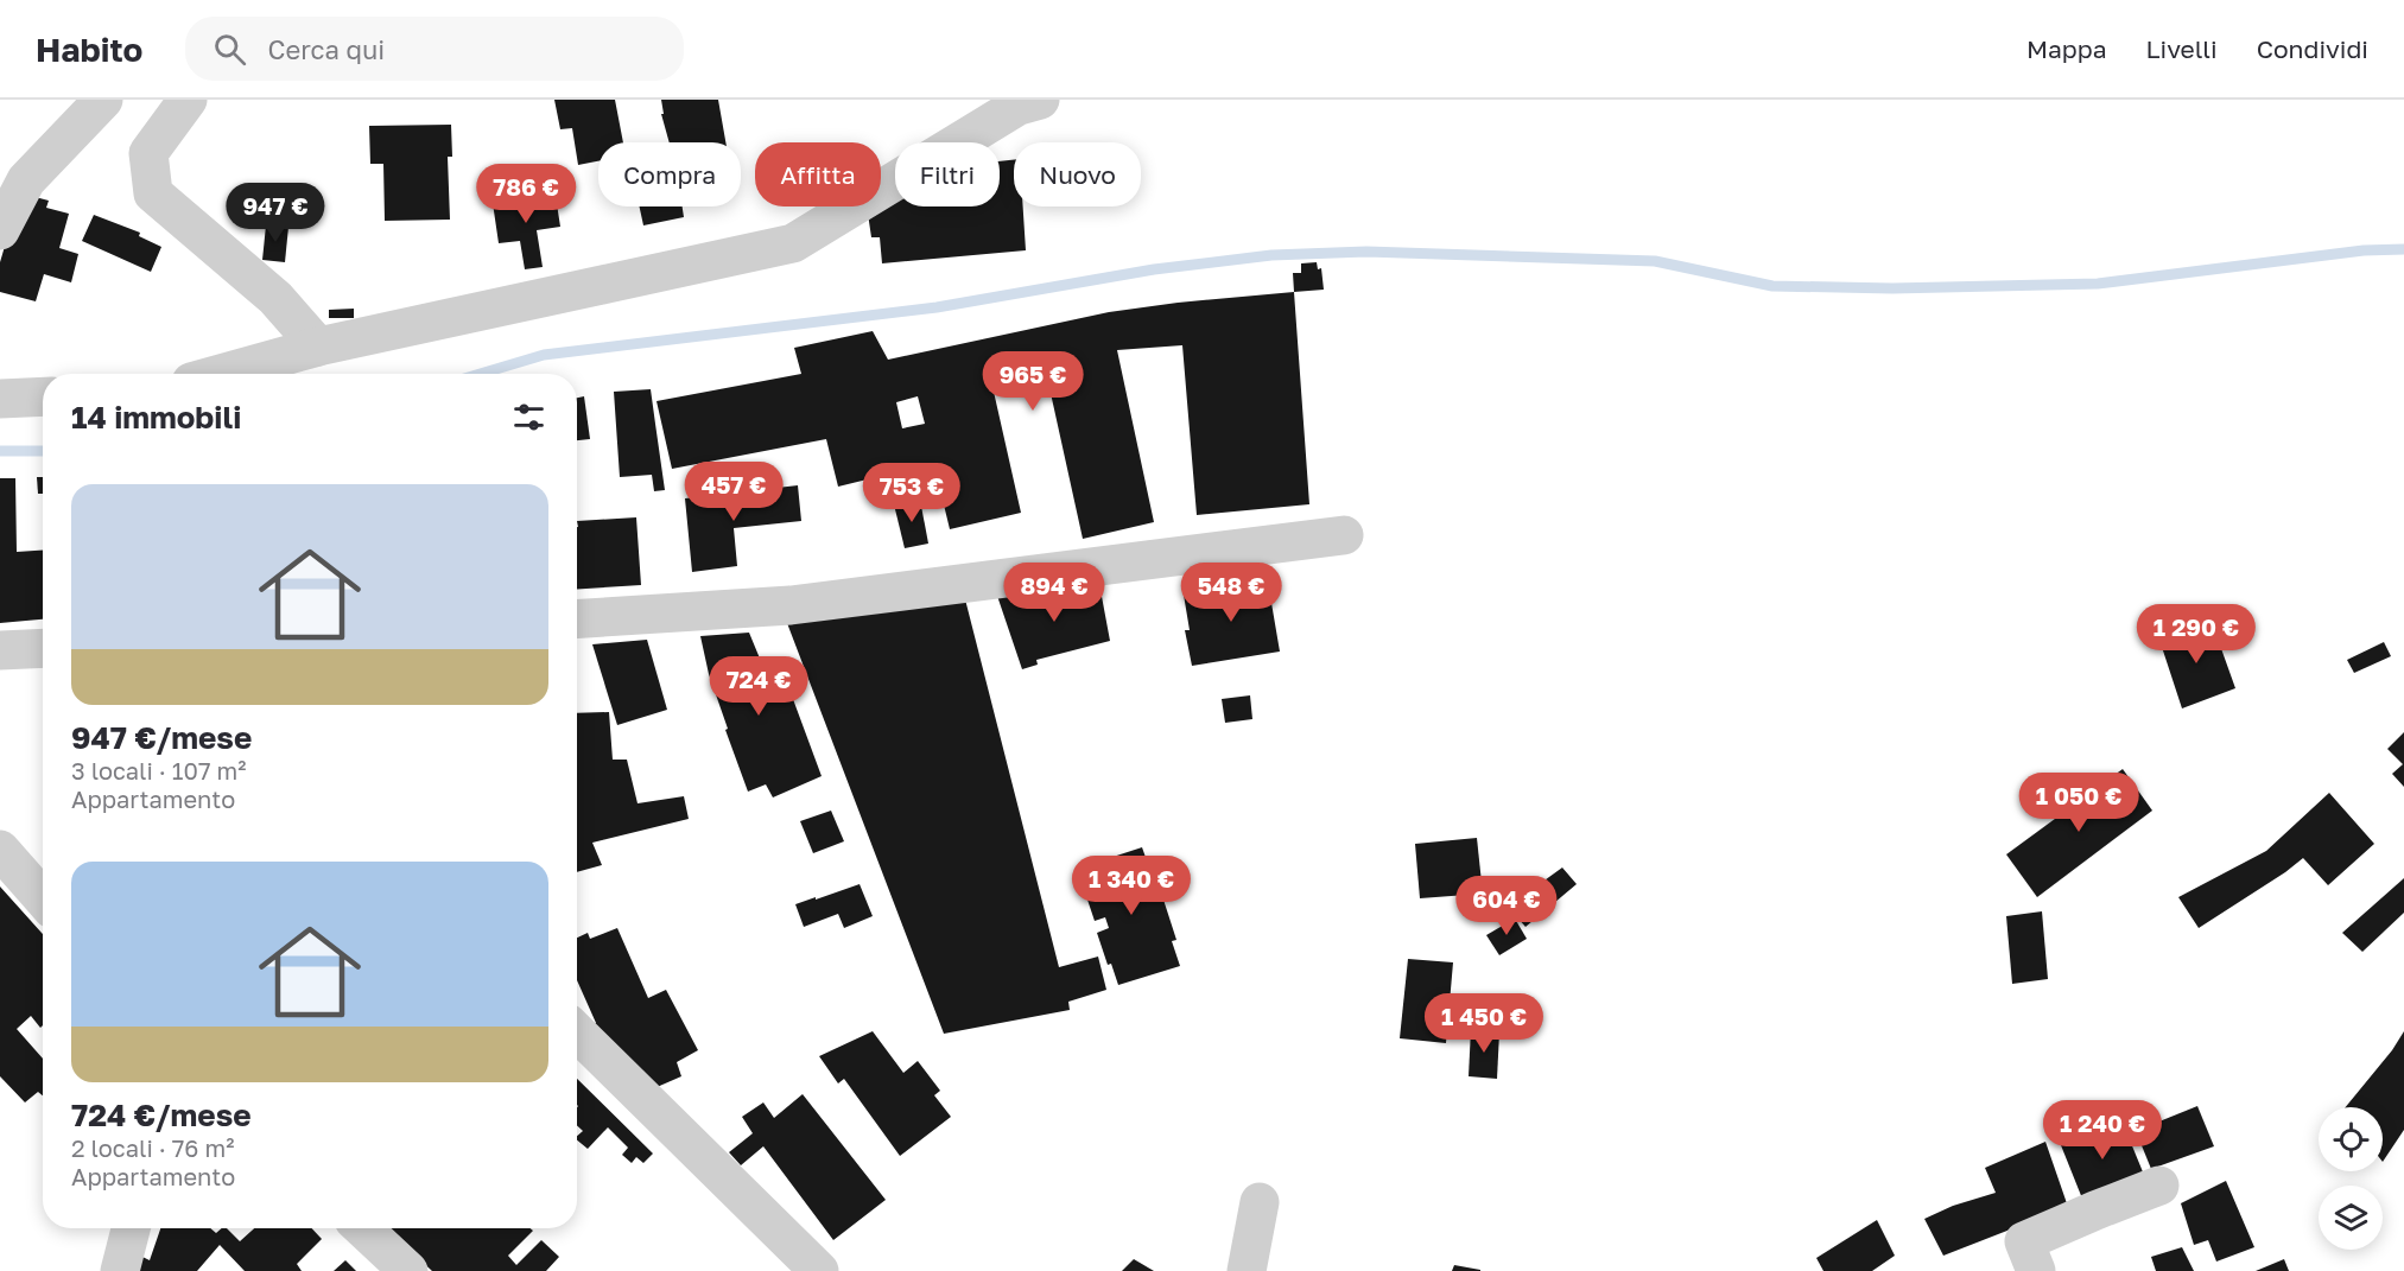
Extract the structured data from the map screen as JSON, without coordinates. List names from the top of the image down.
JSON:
{
  "page": {
    "header": "Habito",
    "search": "Cerca qui",
    "nav": ["Mappa", "Livelli", "Condividi"],
    "chip": [
      "Compra",
      "Affitta",
      "Filtri",
      "Nuovo"
    ],
    "price": [
      "786 €",
      "947 €",
      "965 €",
      "457 €",
      "753 €",
      "894 €",
      "548 €",
      "1 290 €",
      "724 €",
      "1 050 €",
      "1 340 €",
      "604 €",
      "1 450 €",
      "1 240 €"
    ],
    "heading": "14 immobili",
    "list": [
      {
        "name": "947 €/mese",
        "note": "3 locali · 107 m² · Appartamento"
      },
      {
        "name": "724 €/mese",
        "note": "2 locali · 76 m² · Appartamento"
      }
    ]
  }
}
